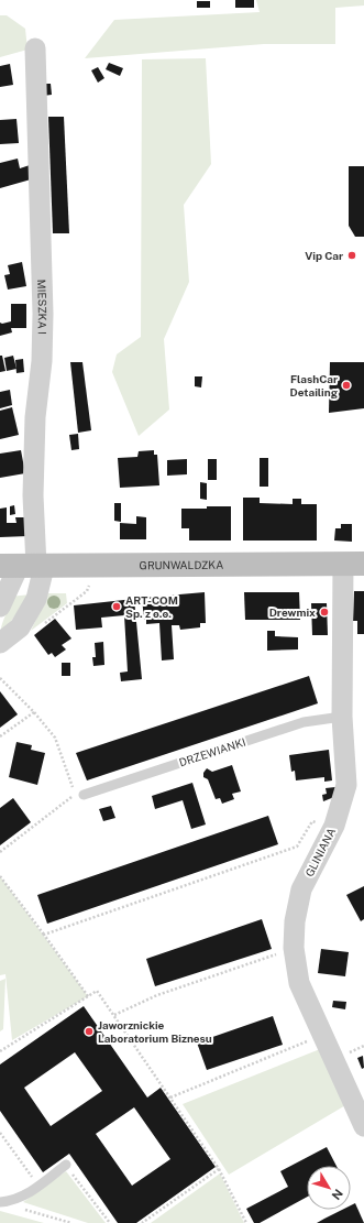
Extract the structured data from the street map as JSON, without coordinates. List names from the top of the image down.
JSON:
{
  "streets": {
    "street": ["MIESZKA I", "GRUNWALDZKA", "GLINIANA"],
    "lane": ["DRZEWIANKI"]
  },
  "crossings": [
    ["MIESZKA I", "GRUNWALDZKA"],
    ["GRUNWALDZKA", "GLINIANA"],
    ["DRZEWIANKI", "GLINIANA"]
  ],
  "places": [
    "Vip Car",
    "FlashCar Detailing",
    "ART-COM Sp. z o.o.",
    "Drewmix",
    "Jaworznickie Laboratorium Biznesu"
  ],
  "north": "bottom right"
}
